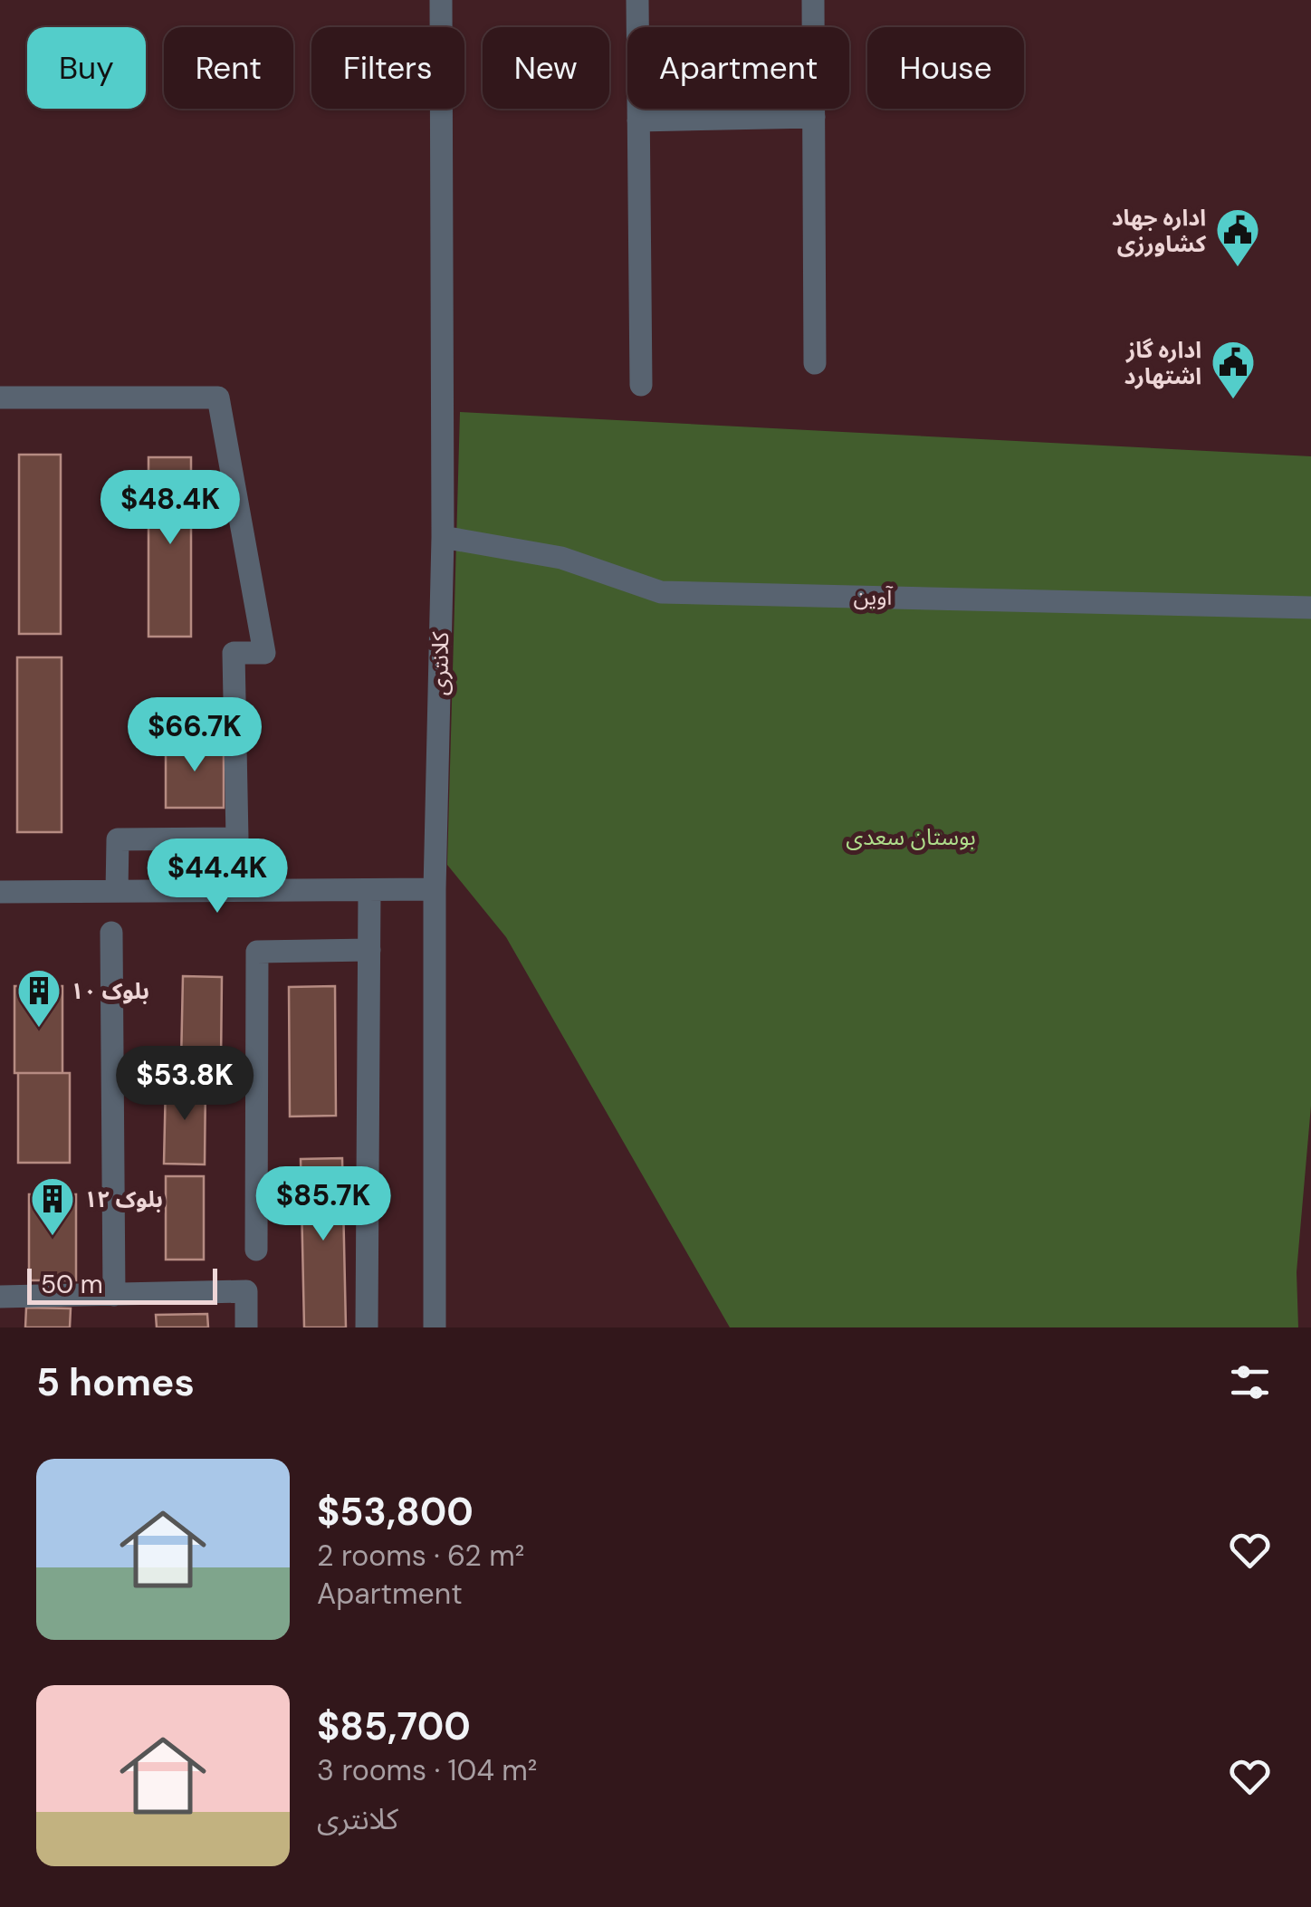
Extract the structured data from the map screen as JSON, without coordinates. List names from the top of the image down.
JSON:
{
  "streets": {
    "street": ["آوین", "کلانتری"]
  },
  "crossings": [
    ["آوین", "کلانتری"]
  ],
  "parks": ["بوستان سعدی"],
  "places": {
    "public building": ["اداره جهاد کشاورزی", "اداره گاز اشتهارد"],
    "building": ["بلوک ۱۰", "بلوک ۱۲"]
  },
  "scale_bar": "50 m",
  "page": {
    "chip": [
      "Buy",
      "Rent",
      "Filters",
      "New",
      "Apartment",
      "House"
    ],
    "price": [
      "$48.4K",
      "$66.7K",
      "$44.4K",
      "$53.8K",
      "$85.7K"
    ],
    "scale": "50 m",
    "heading": "5 homes",
    "list": [
      {
        "name": "$53,800",
        "note": "2 rooms · 62 m² · Apartment"
      },
      {
        "name": "$85,700",
        "note": "3 rooms · 104 m² · کلانتری"
      }
    ]
  }
}
